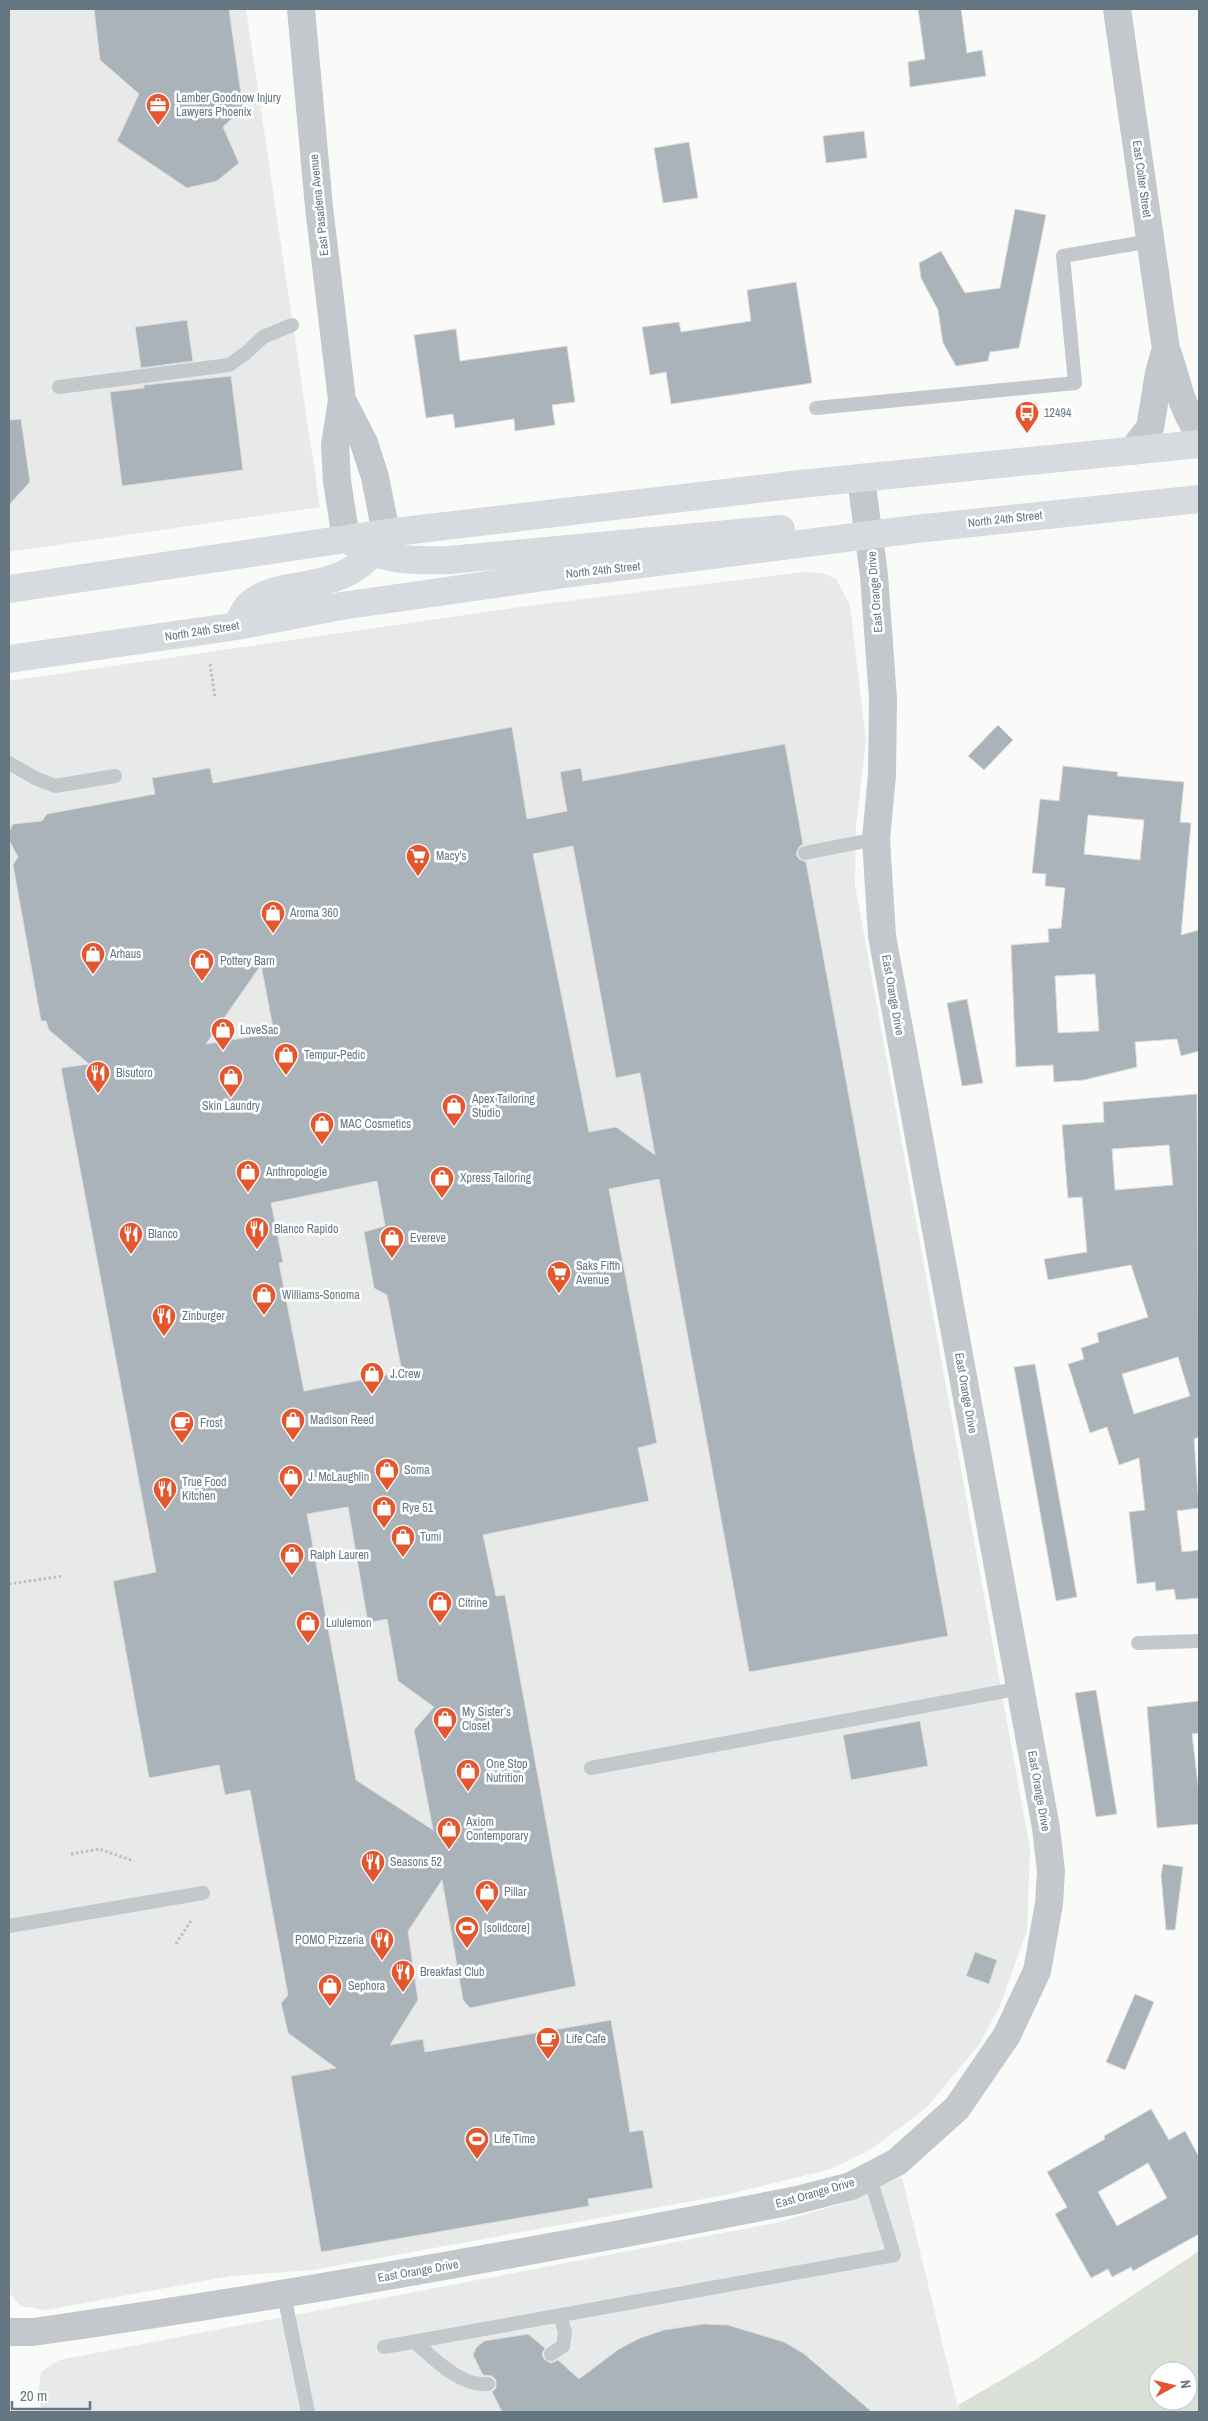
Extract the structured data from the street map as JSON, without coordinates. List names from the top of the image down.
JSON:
{
  "streets": {
    "main road": ["North 24th Street"],
    "street": ["East Colter Street", "East Pasadena Avenue", "East Orange Drive"]
  },
  "crossings": [
    ["North 24th Street", "East Orange Drive"]
  ],
  "places": {
    "office": ["Lamber Goodnow Injury Lawyers Phoenix"],
    "bus stop": ["12494"],
    "supermarket": ["Macy's", "Saks Fifth Avenue"],
    "shop": [
      "Aroma 360",
      "Arhaus",
      "Pottery Barn",
      "LoveSac",
      "Tempur-Pedic",
      "Skin Laundry",
      "Apex Tailoring Studio",
      "MAC Cosmetics",
      "Anthropologie",
      "Xpress Tailoring",
      "Evereve",
      "Williams-Sonoma",
      "J.Crew",
      "Madison Reed",
      "Soma",
      "J. McLaughlin",
      "Rye 51",
      "Tumi",
      "Ralph Lauren",
      "Citrine",
      "Lululemon",
      "My Sister’s Closet",
      "One Stop Nutrition",
      "Axiom Contemporary",
      "Pillar",
      "Sephora"
    ],
    "restaurant": [
      "Bisutoro",
      "Blanco Rapido",
      "Blanco",
      "Zinburger",
      "True Food Kitchen",
      "Seasons 52",
      "POMO Pizzeria",
      "Breakfast Club"
    ],
    "cafe": ["Frost", "Life Cafe"],
    "sports": ["[solidcore]", "Life Time"]
  },
  "scale_bar": "20 m",
  "north": "right"
}
